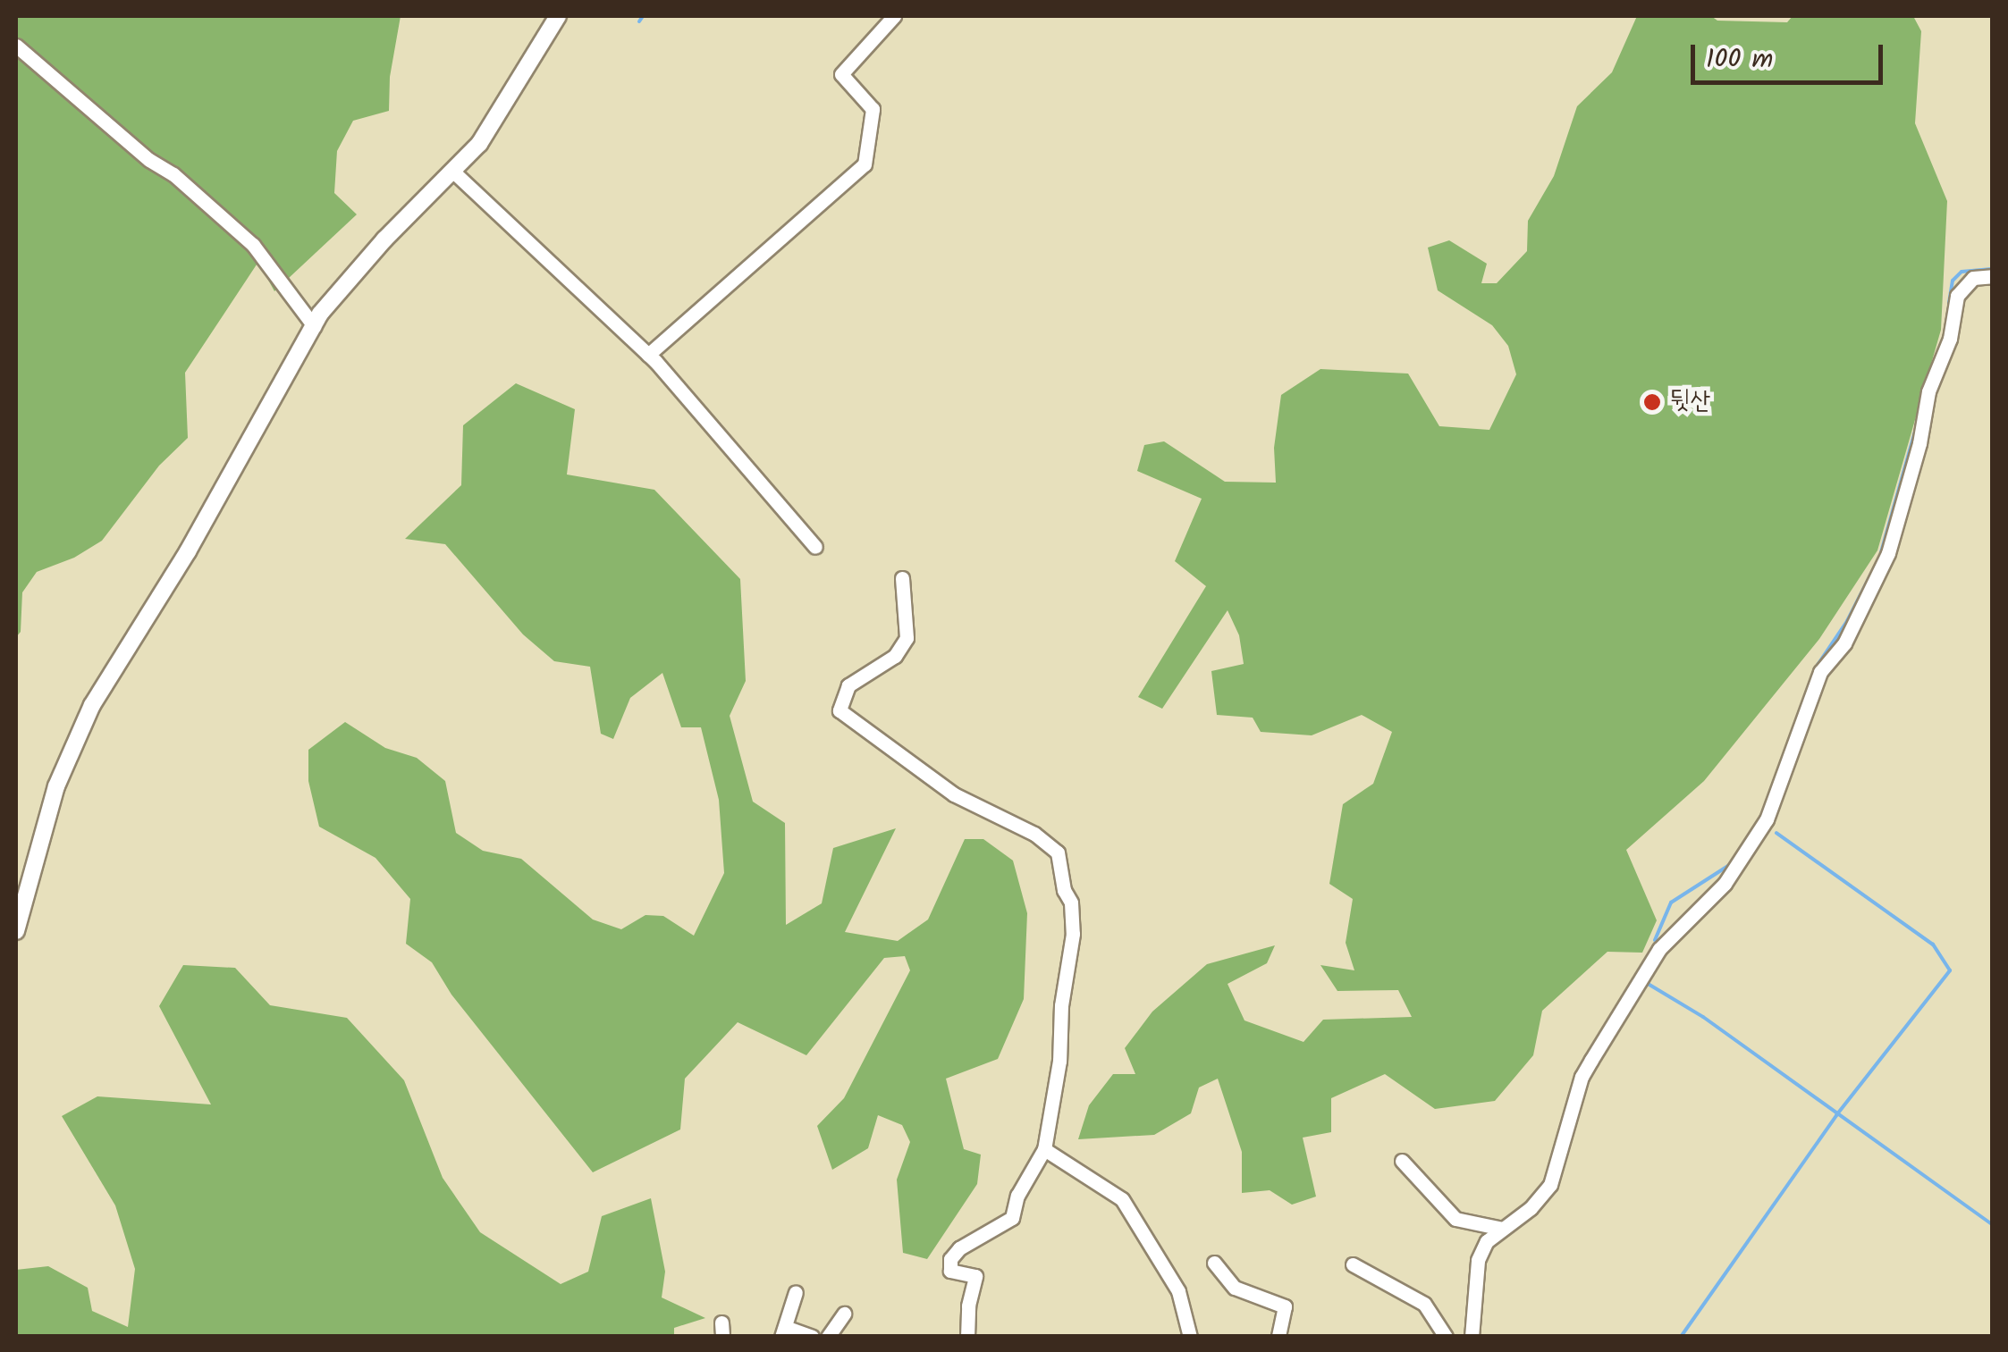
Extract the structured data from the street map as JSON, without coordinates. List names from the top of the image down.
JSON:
{
  "places": ["뒷산"],
  "scale_bar": "100 m"
}
